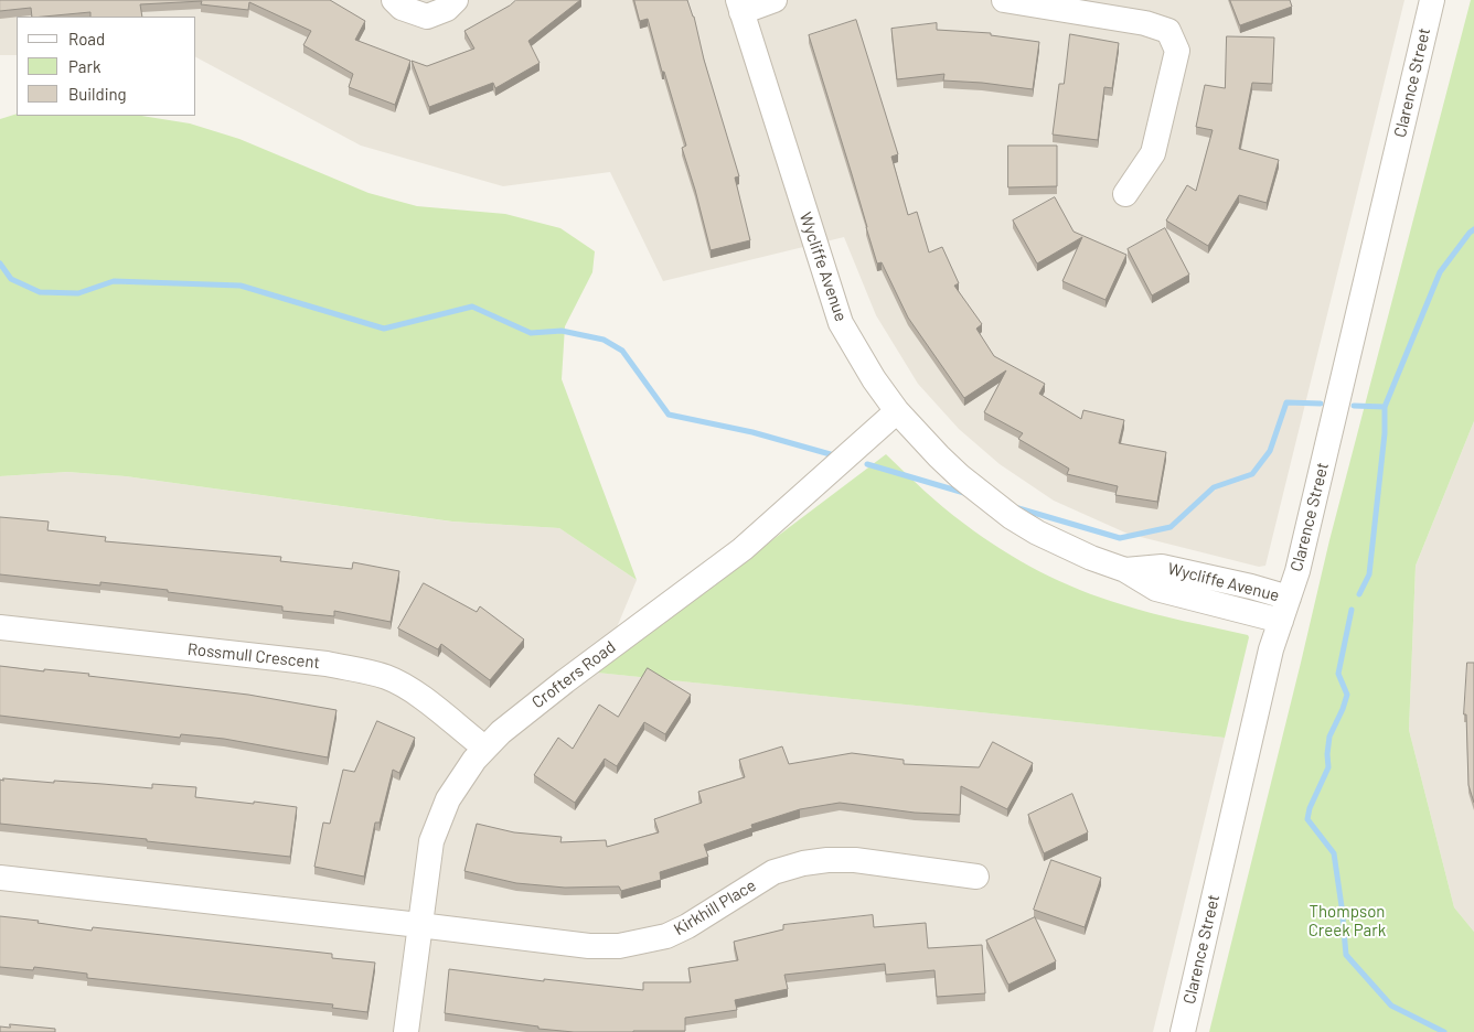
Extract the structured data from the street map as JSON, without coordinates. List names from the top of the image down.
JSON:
{
  "streets": {
    "street": [
      "Clarence Street",
      "Wycliffe Avenue",
      "Rossmull Crescent",
      "Crofters Road",
      "Kirkhill Place"
    ]
  },
  "crossings": [
    ["Clarence Street", "Wycliffe Avenue"],
    ["Wycliffe Avenue", "Crofters Road"],
    ["Rossmull Crescent", "Crofters Road"],
    ["Crofters Road", "Kirkhill Place"]
  ],
  "parks": ["Thompson Creek Park"],
  "legend": ["Road", "Park", "Building"]
}
